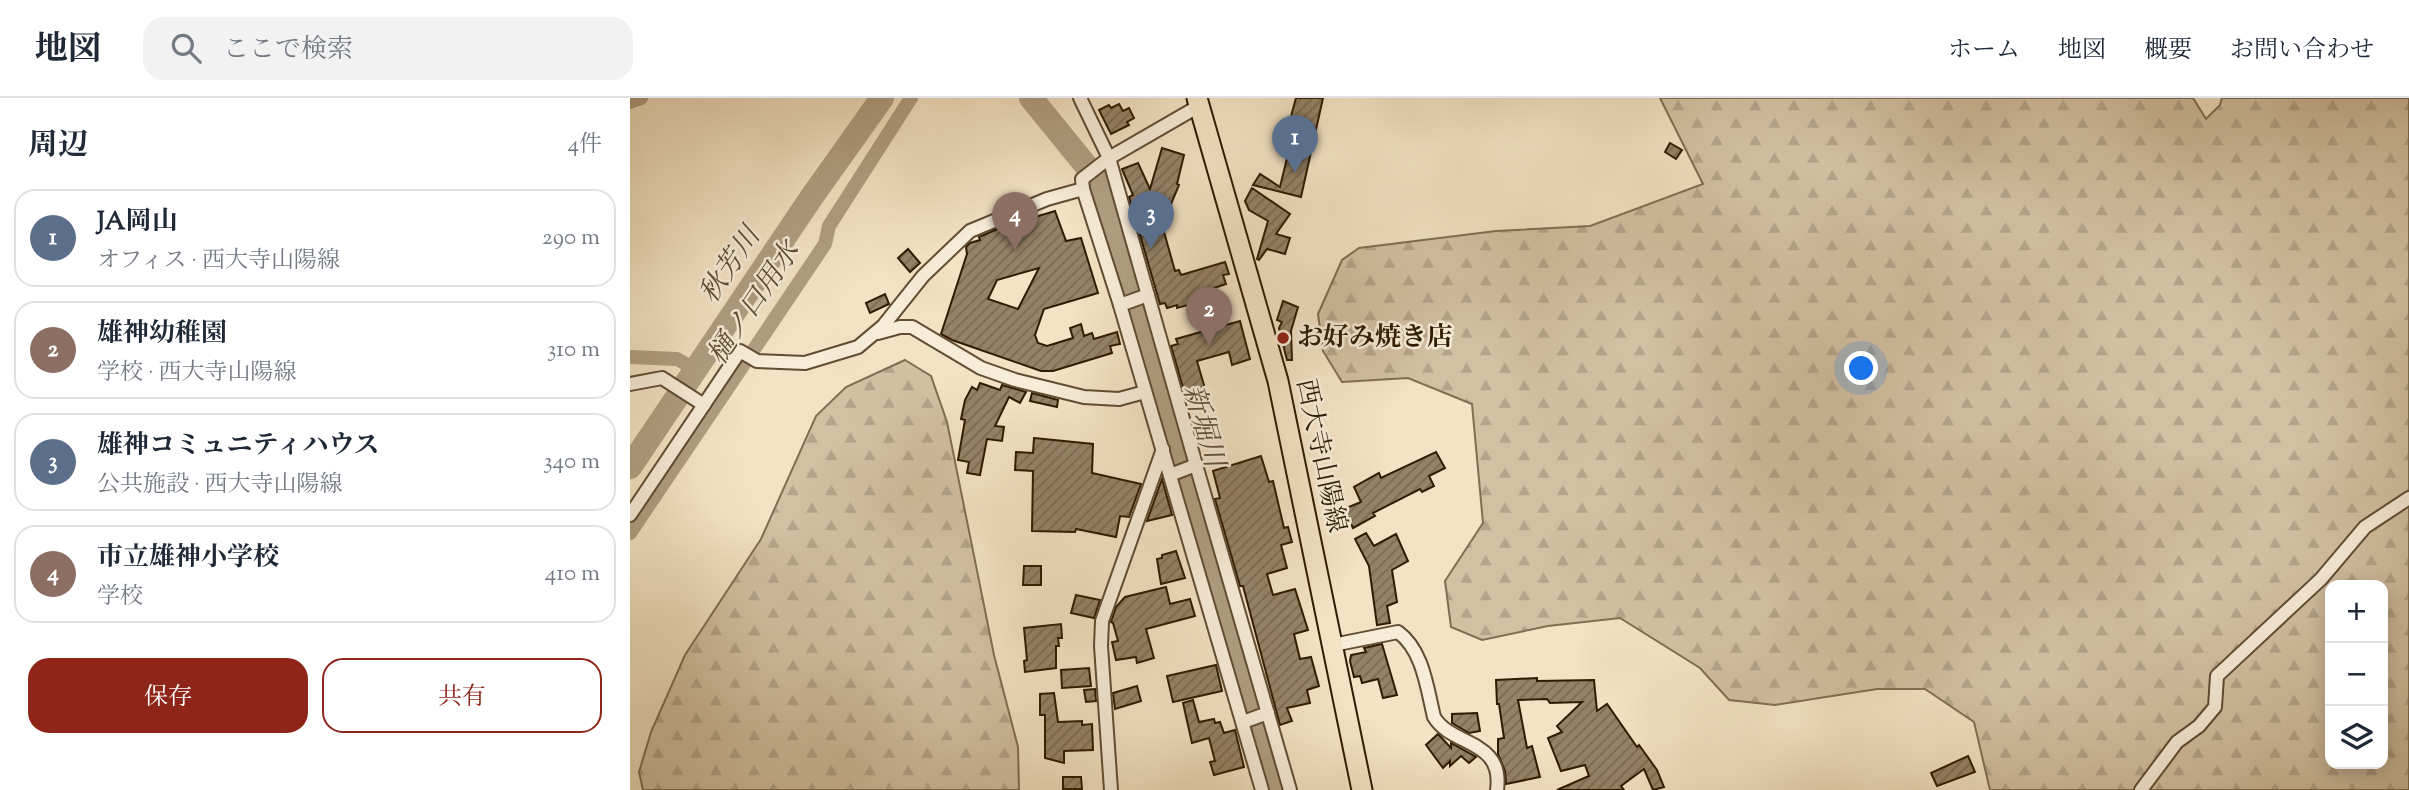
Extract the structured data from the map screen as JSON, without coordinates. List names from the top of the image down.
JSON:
{
  "streets": {
    "main road": ["西大寺山陽線"]
  },
  "water": ["秋芳川", "樋ノ口用水", "新堀川"],
  "places": ["お好み焼き店"],
  "page": {
    "header": "地図",
    "search": "ここで検索",
    "nav": [
      "ホーム",
      "地図",
      "概要",
      "お問い合わせ"
    ],
    "heading": ["周辺", "4件"],
    "pins": [
      "1",
      "3",
      "4",
      "2"
    ],
    "list": [
      {
        "mark": "1",
        "name": "JA岡山",
        "note": "オフィス · 西大寺山陽線",
        "value": "290 m"
      },
      {
        "mark": "2",
        "name": "雄神幼稚園",
        "note": "学校 · 西大寺山陽線",
        "value": "310 m"
      },
      {
        "mark": "3",
        "name": "雄神コミュニティハウス",
        "note": "公共施設 · 西大寺山陽線",
        "value": "340 m"
      },
      {
        "mark": "4",
        "name": "市立雄神小学校",
        "note": "学校",
        "value": "410 m"
      }
    ],
    "map_buttons": ["+", "−"],
    "buttons": ["保存", "共有"]
  }
}
